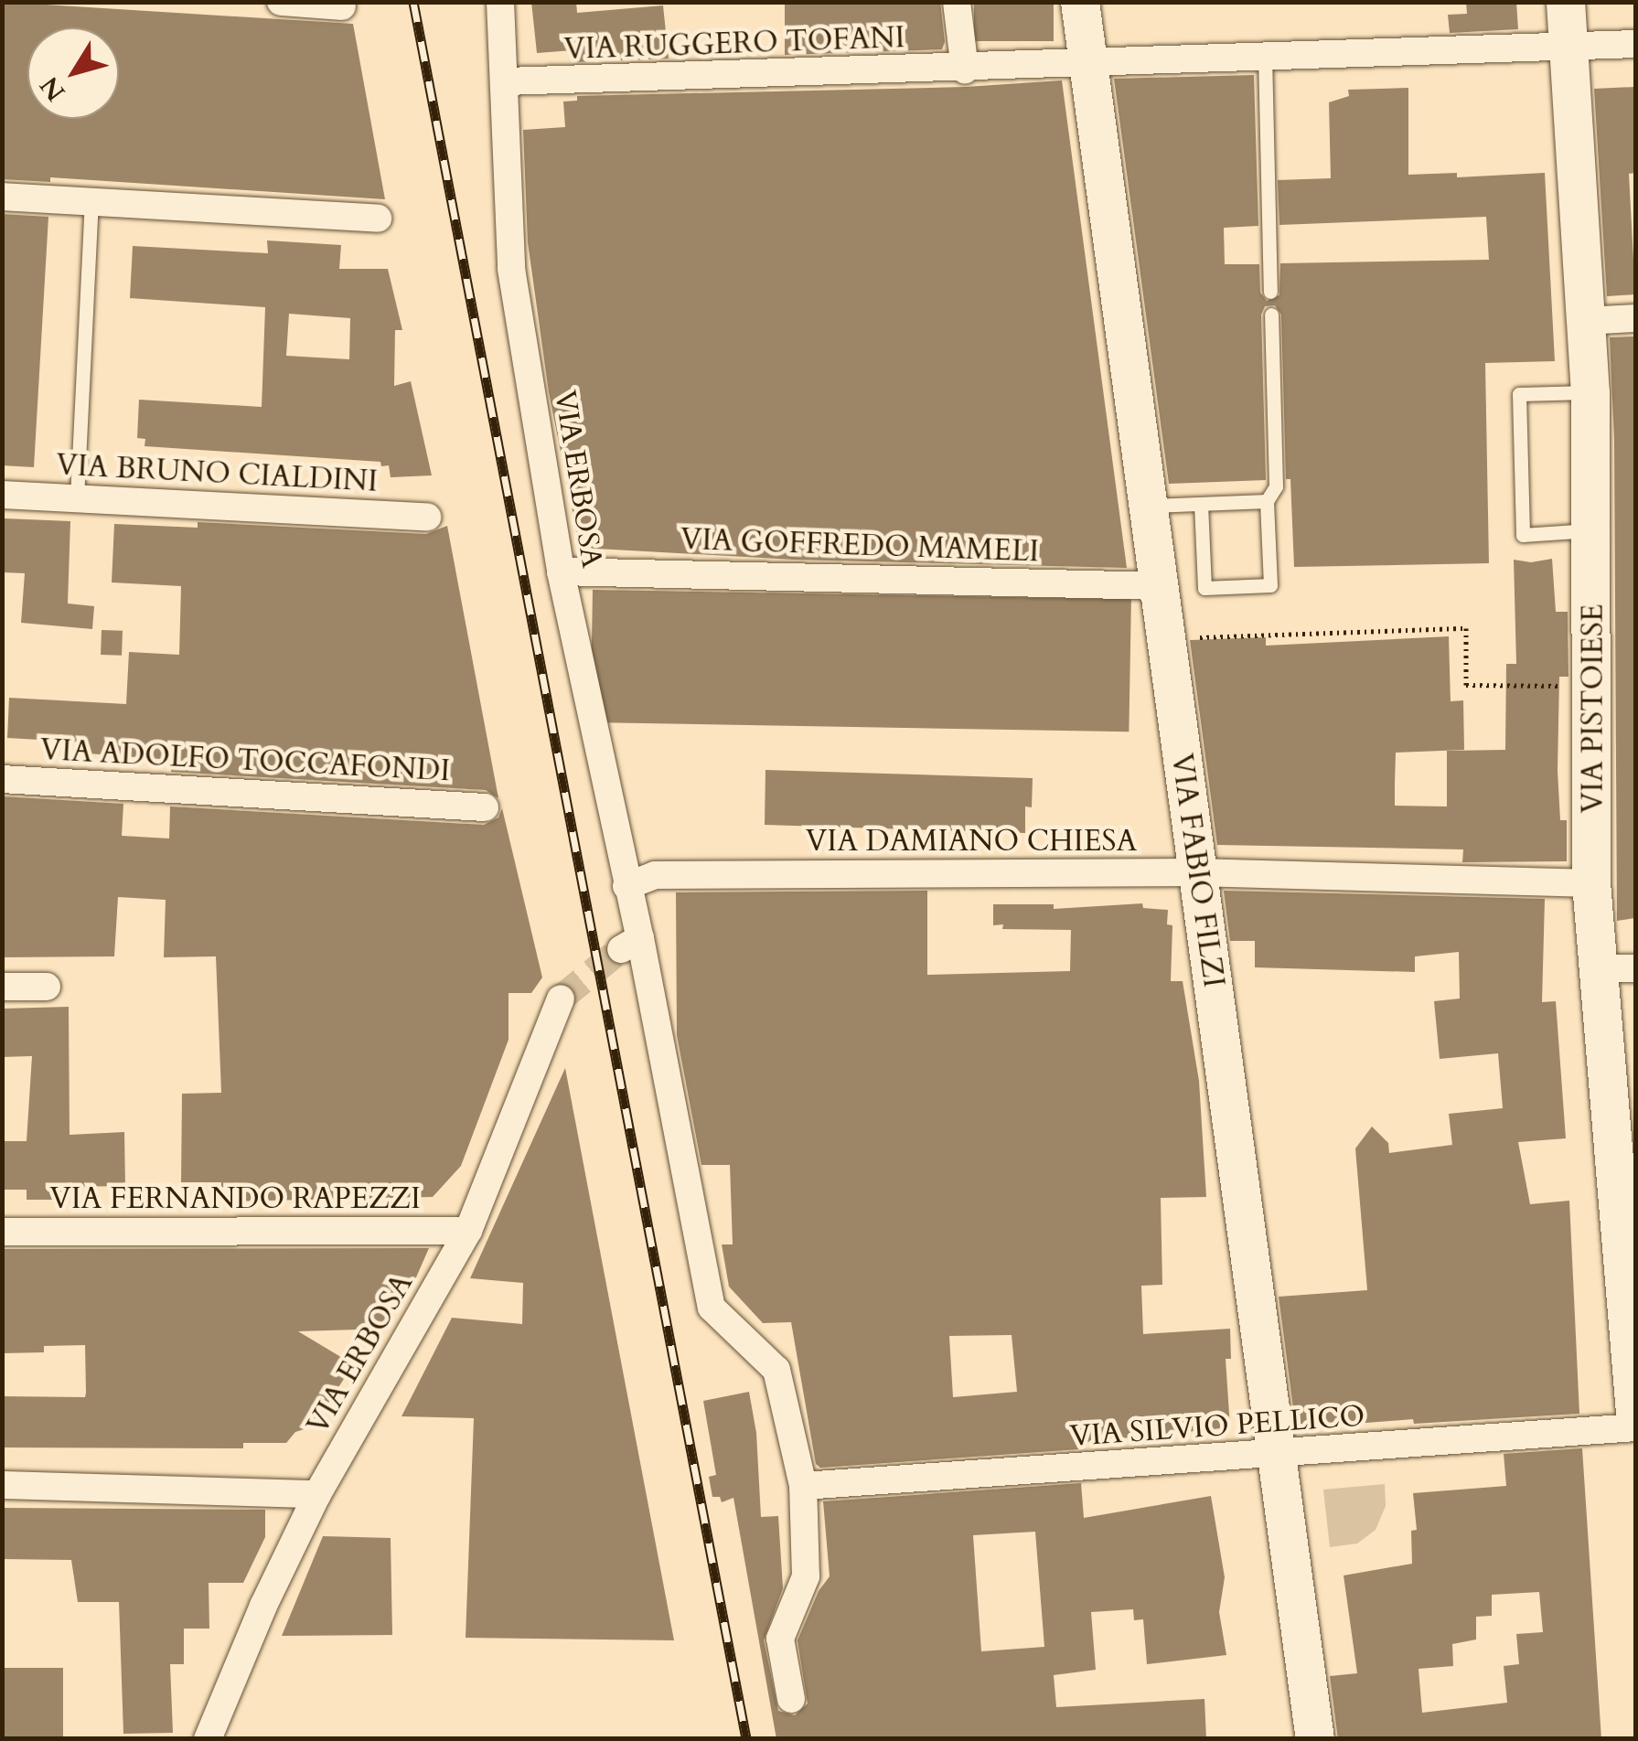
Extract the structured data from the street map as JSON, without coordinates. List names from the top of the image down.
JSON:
{
  "streets": {
    "street": [
      "VIA RUGGERO TOFANI",
      "VIA BRUNO CIALDINI",
      "VIA ERBOSA",
      "VIA GOFFREDO MAMELI",
      "VIA PISTOIESE",
      "VIA ADOLFO TOCCAFONDI",
      "VIA DAMIANO CHIESA",
      "VIA FABIO FILZI",
      "VIA FERNANDO RAPEZZI",
      "VIA SILVIO PELLICO"
    ]
  },
  "crossings": [
    ["VIA RUGGERO TOFANI", "VIA ERBOSA"],
    ["VIA RUGGERO TOFANI", "VIA PISTOIESE"],
    ["VIA RUGGERO TOFANI", "VIA FABIO FILZI"],
    ["VIA ERBOSA", "VIA GOFFREDO MAMELI"],
    ["VIA ERBOSA", "VIA DAMIANO CHIESA"],
    ["VIA ERBOSA", "VIA FERNANDO RAPEZZI"],
    ["VIA ERBOSA", "VIA SILVIO PELLICO"],
    ["VIA GOFFREDO MAMELI", "VIA FABIO FILZI"],
    ["VIA PISTOIESE", "VIA DAMIANO CHIESA"],
    ["VIA DAMIANO CHIESA", "VIA FABIO FILZI"],
    ["VIA FABIO FILZI", "VIA SILVIO PELLICO"]
  ],
  "north": "bottom left"
}
